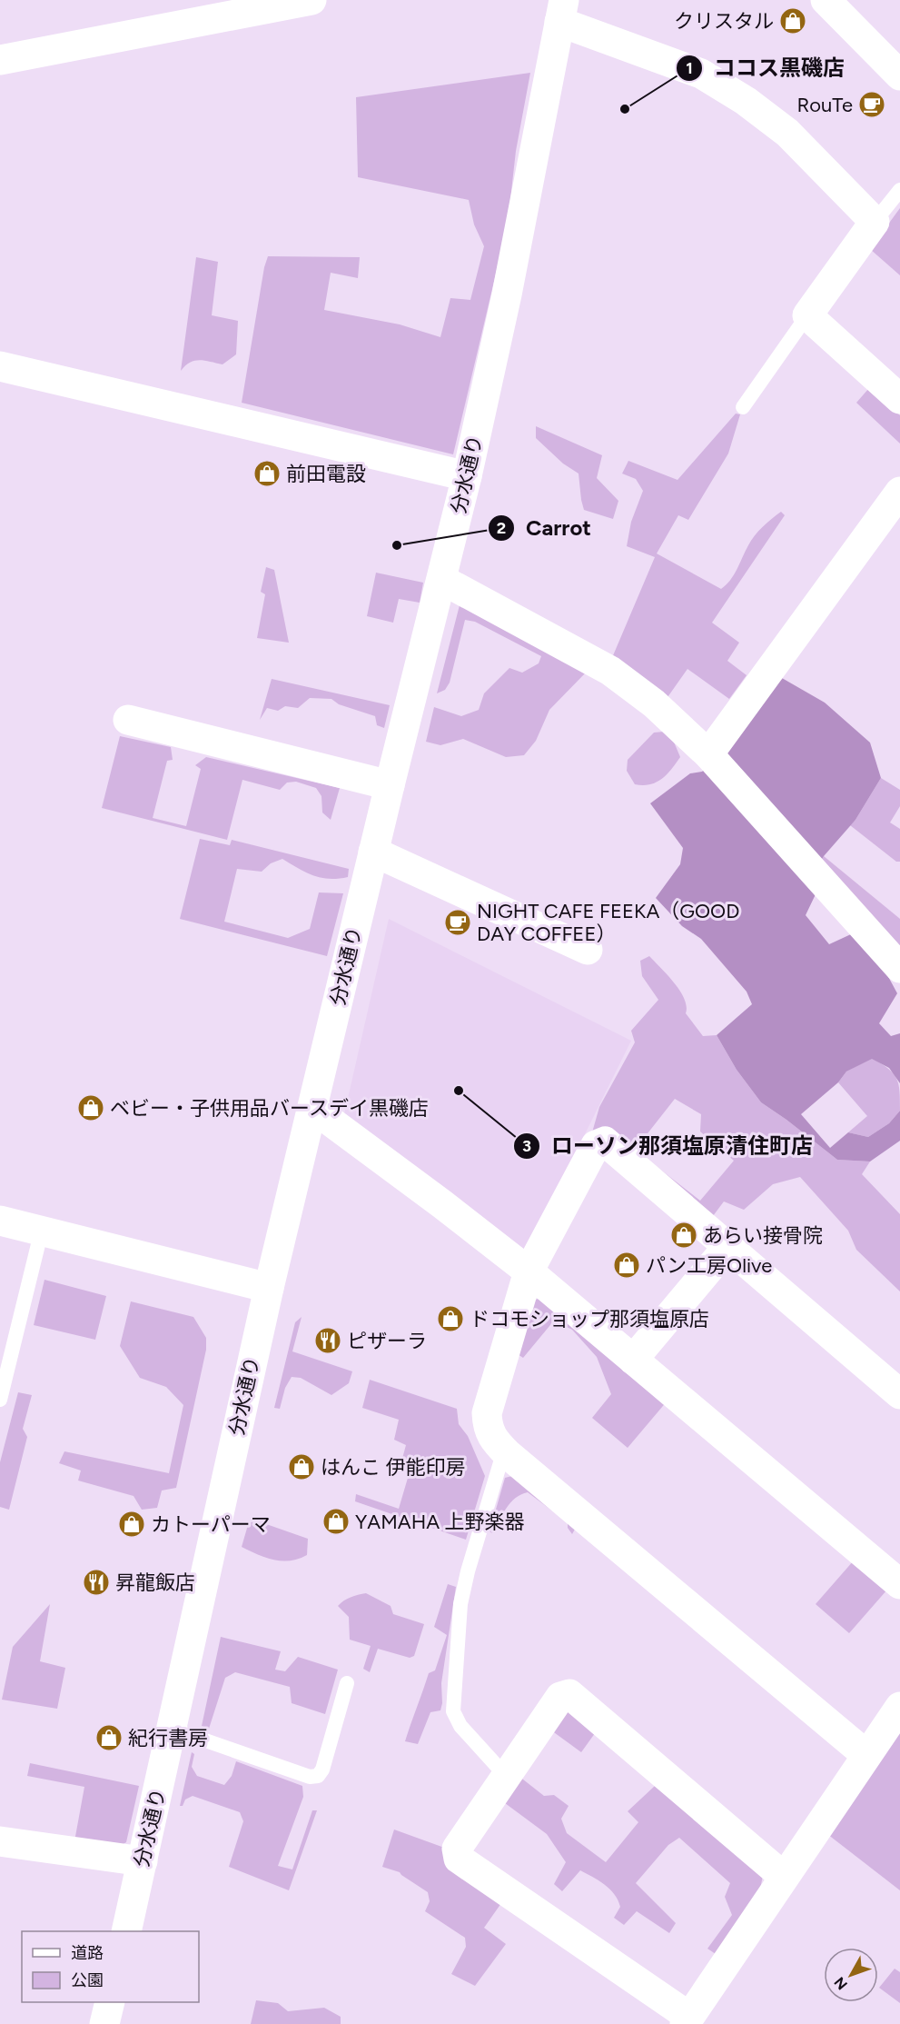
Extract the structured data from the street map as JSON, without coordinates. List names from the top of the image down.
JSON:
{
  "streets": {
    "street": ["分水通り"]
  },
  "places": {
    "shop": [
      "クリスタル",
      "前田電設",
      "ベビー・子供用品バースデイ黒磯店",
      "あらい接骨院",
      "パン工房Olive",
      "ドコモショップ那須塩原店",
      "はんこ 伊能印房",
      "YAMAHA 上野楽器",
      "カトーパーマ",
      "紀行書房"
    ],
    "cafe": ["RouTe", "NIGHT CAFE FEEKA（GOOD DAY COFFEE）"],
    "other": ["ココス黒磯店", "Carrot", "ローソン那須塩原清住町店"],
    "restaurant": ["ピザーラ", "昇龍飯店"]
  },
  "legend": ["道路", "公園"],
  "north": "bottom left"
}
